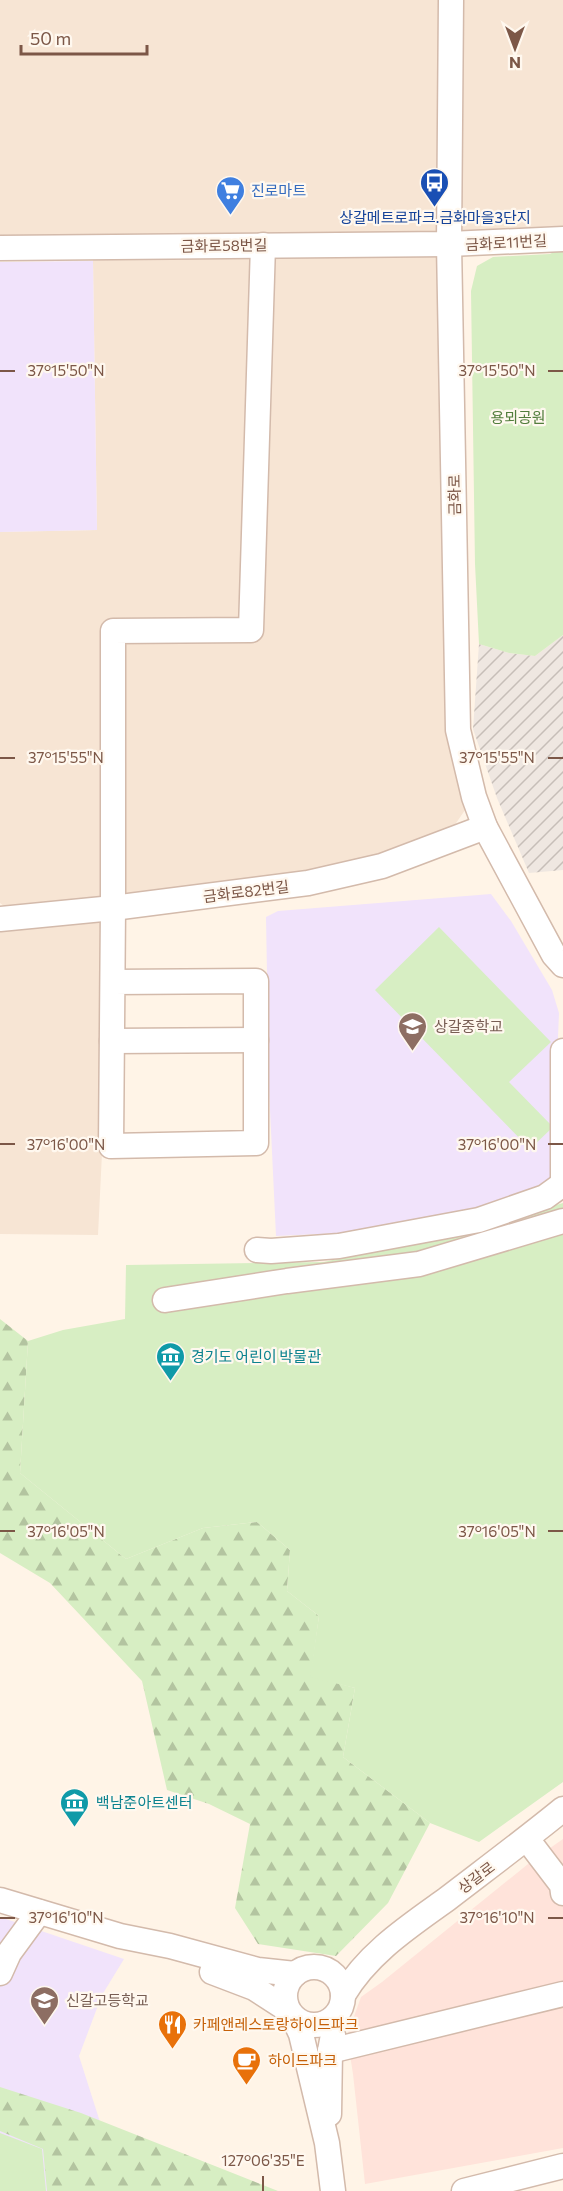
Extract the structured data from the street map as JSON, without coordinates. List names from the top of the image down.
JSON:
{
  "streets": {
    "street": [
      "금화로11번길",
      "금화로58번길",
      "금화로",
      "금화로82번길",
      "상갈로"
    ]
  },
  "crossings": [
    ["금화로11번길", "금화로58번길"],
    ["금화로11번길", "금화로"],
    ["금화로58번길", "금화로"],
    ["금화로", "금화로82번길"]
  ],
  "parks": ["용뫼공원"],
  "places": {
    "bus stop": ["상갈메트로파크.금화마을3단지"],
    "supermarket": ["진로마트"],
    "school or university": ["상갈중학교", "신갈고등학교"],
    "museum": ["경기도 어린이 박물관", "백남준아트센터"],
    "restaurant": ["카페앤레스토랑하이드파크"],
    "cafe": ["하이드파크"]
  },
  "scale_bar": "50 m",
  "north": "bottom",
  "coordinates": [
    "37°15'50\"N",
    "37°15'55\"N",
    "37°16'00\"N",
    "37°16'05\"N",
    "37°16'10\"N",
    "127°06'35\"E"
  ]
}
